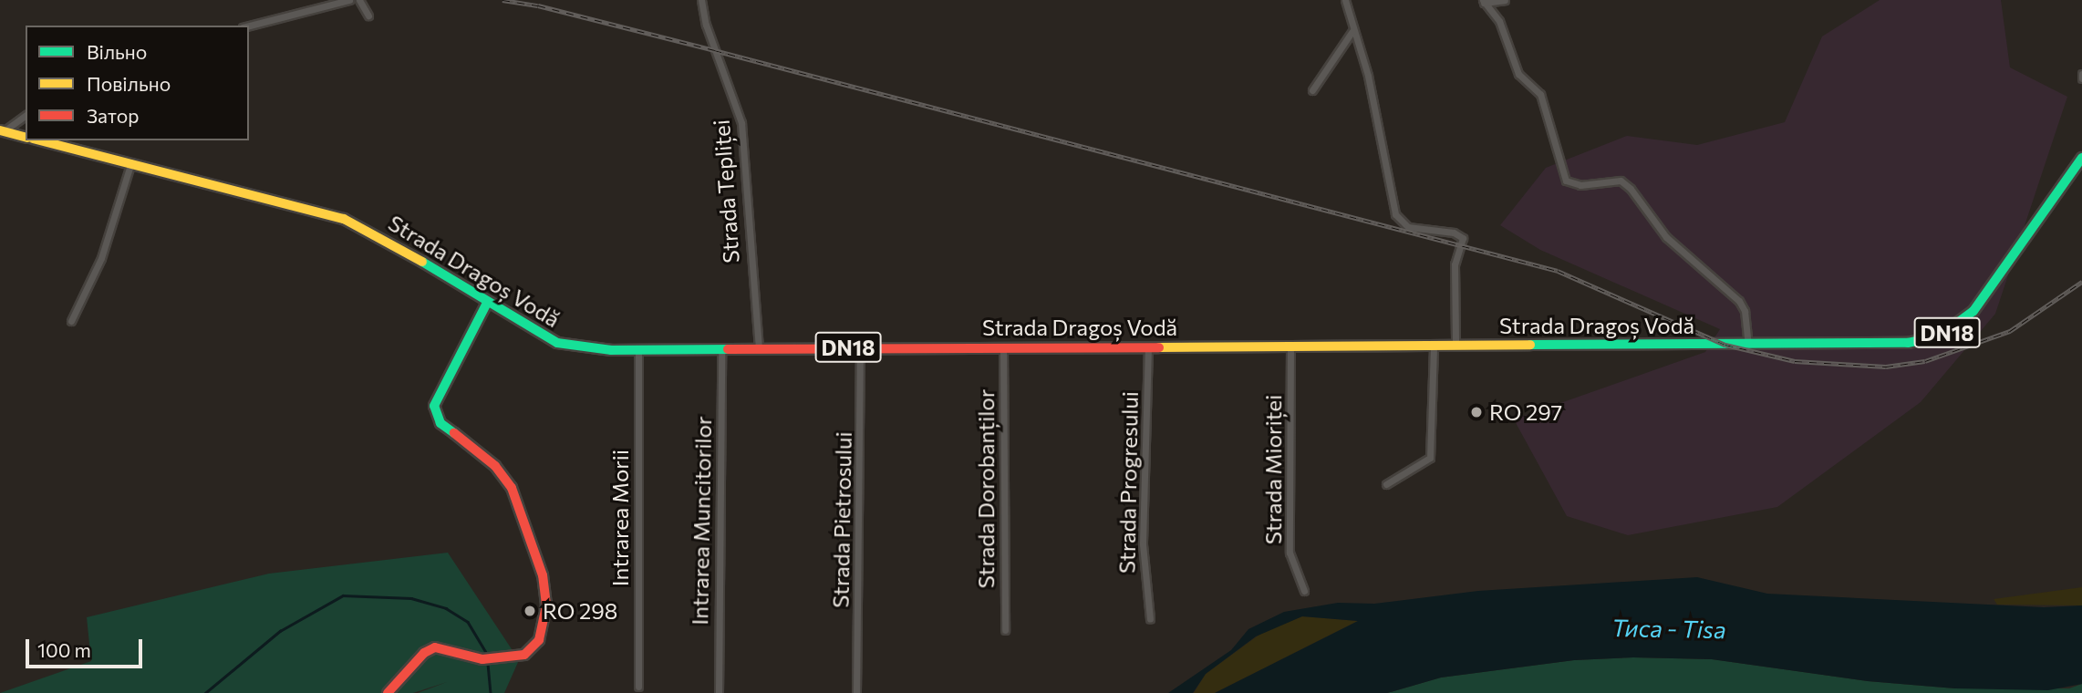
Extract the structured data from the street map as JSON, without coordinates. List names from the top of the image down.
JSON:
{
  "streets": {
    "main road": ["Strada Dragoș Vodă", "DN18"],
    "street": [
      "Strada Tepliței",
      "Strada Mioriței",
      "Strada Progresului",
      "Strada Dorobanților",
      "Intrarea Morii",
      "Strada Pietrosului",
      "Intrarea Muncitorilor"
    ]
  },
  "crossings": [
    ["Strada Tepliței", "Strada Dragoș Vodă"],
    ["Strada Dragoș Vodă", "Strada Mioriței"],
    ["Strada Dragoș Vodă", "Strada Progresului"],
    ["Strada Dragoș Vodă", "Strada Dorobanților"],
    ["Strada Dragoș Vodă", "Intrarea Morii"],
    ["Strada Dragoș Vodă", "Strada Pietrosului"],
    ["Strada Dragoș Vodă", "Intrarea Muncitorilor"]
  ],
  "water": ["Тиса - Tisa"],
  "places": ["RO 297", "RO 298"],
  "legend": ["Вільно", "Повільно", "Затор"],
  "scale_bar": "100 m"
}
